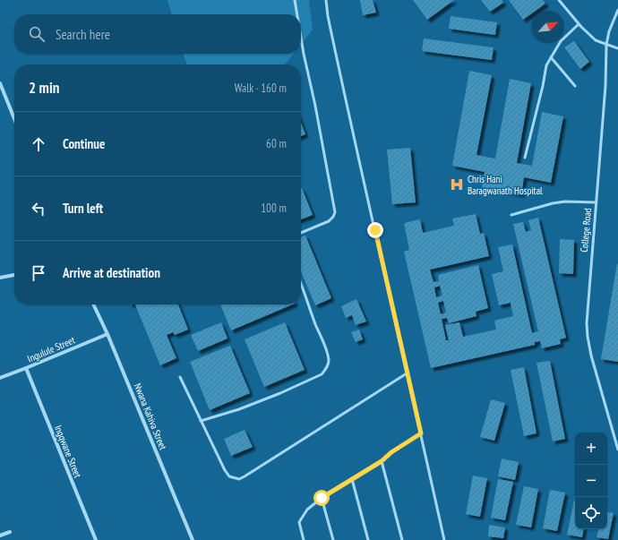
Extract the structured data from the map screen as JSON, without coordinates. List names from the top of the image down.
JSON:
{
  "streets": {
    "street": ["Ingulule Street", "Nwana Kahiva Street", "Ingqwane Street"],
    "lane": ["College Road"]
  },
  "crossings": [
    ["Ingulule Street", "Nwana Kahiva Street"],
    ["Ingulule Street", "Ingqwane Street"]
  ],
  "places": {
    "hospital": ["Chris Hani Baragwanath Hospital"]
  },
  "north": "top right",
  "page": {
    "search": "Search here",
    "heading": ["2 min", "Walk · 160 m"],
    "list": [
      ["Continue", "60 m"],
      ["Turn left", "100 m"],
      "Arrive at destination"
    ],
    "map_buttons": ["+", "−"]
  }
}
